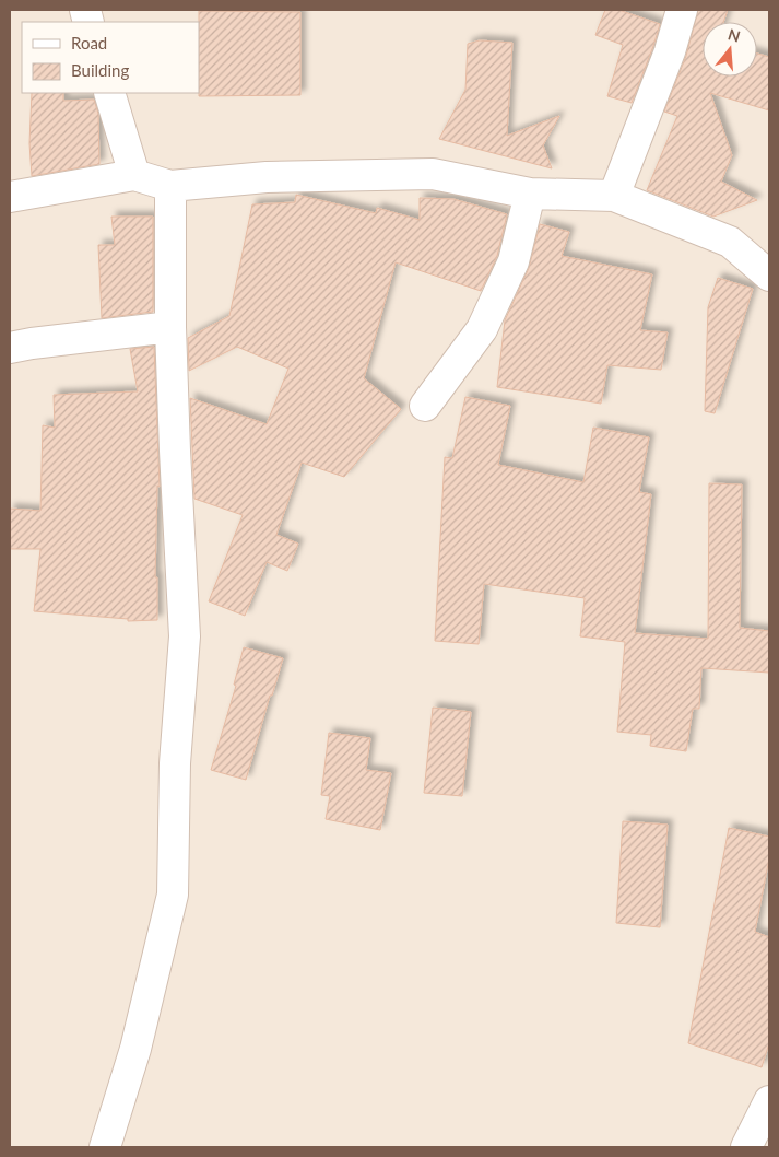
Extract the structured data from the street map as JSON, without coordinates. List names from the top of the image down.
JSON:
{
  "legend": ["Road", "Building"],
  "north": "top"
}
